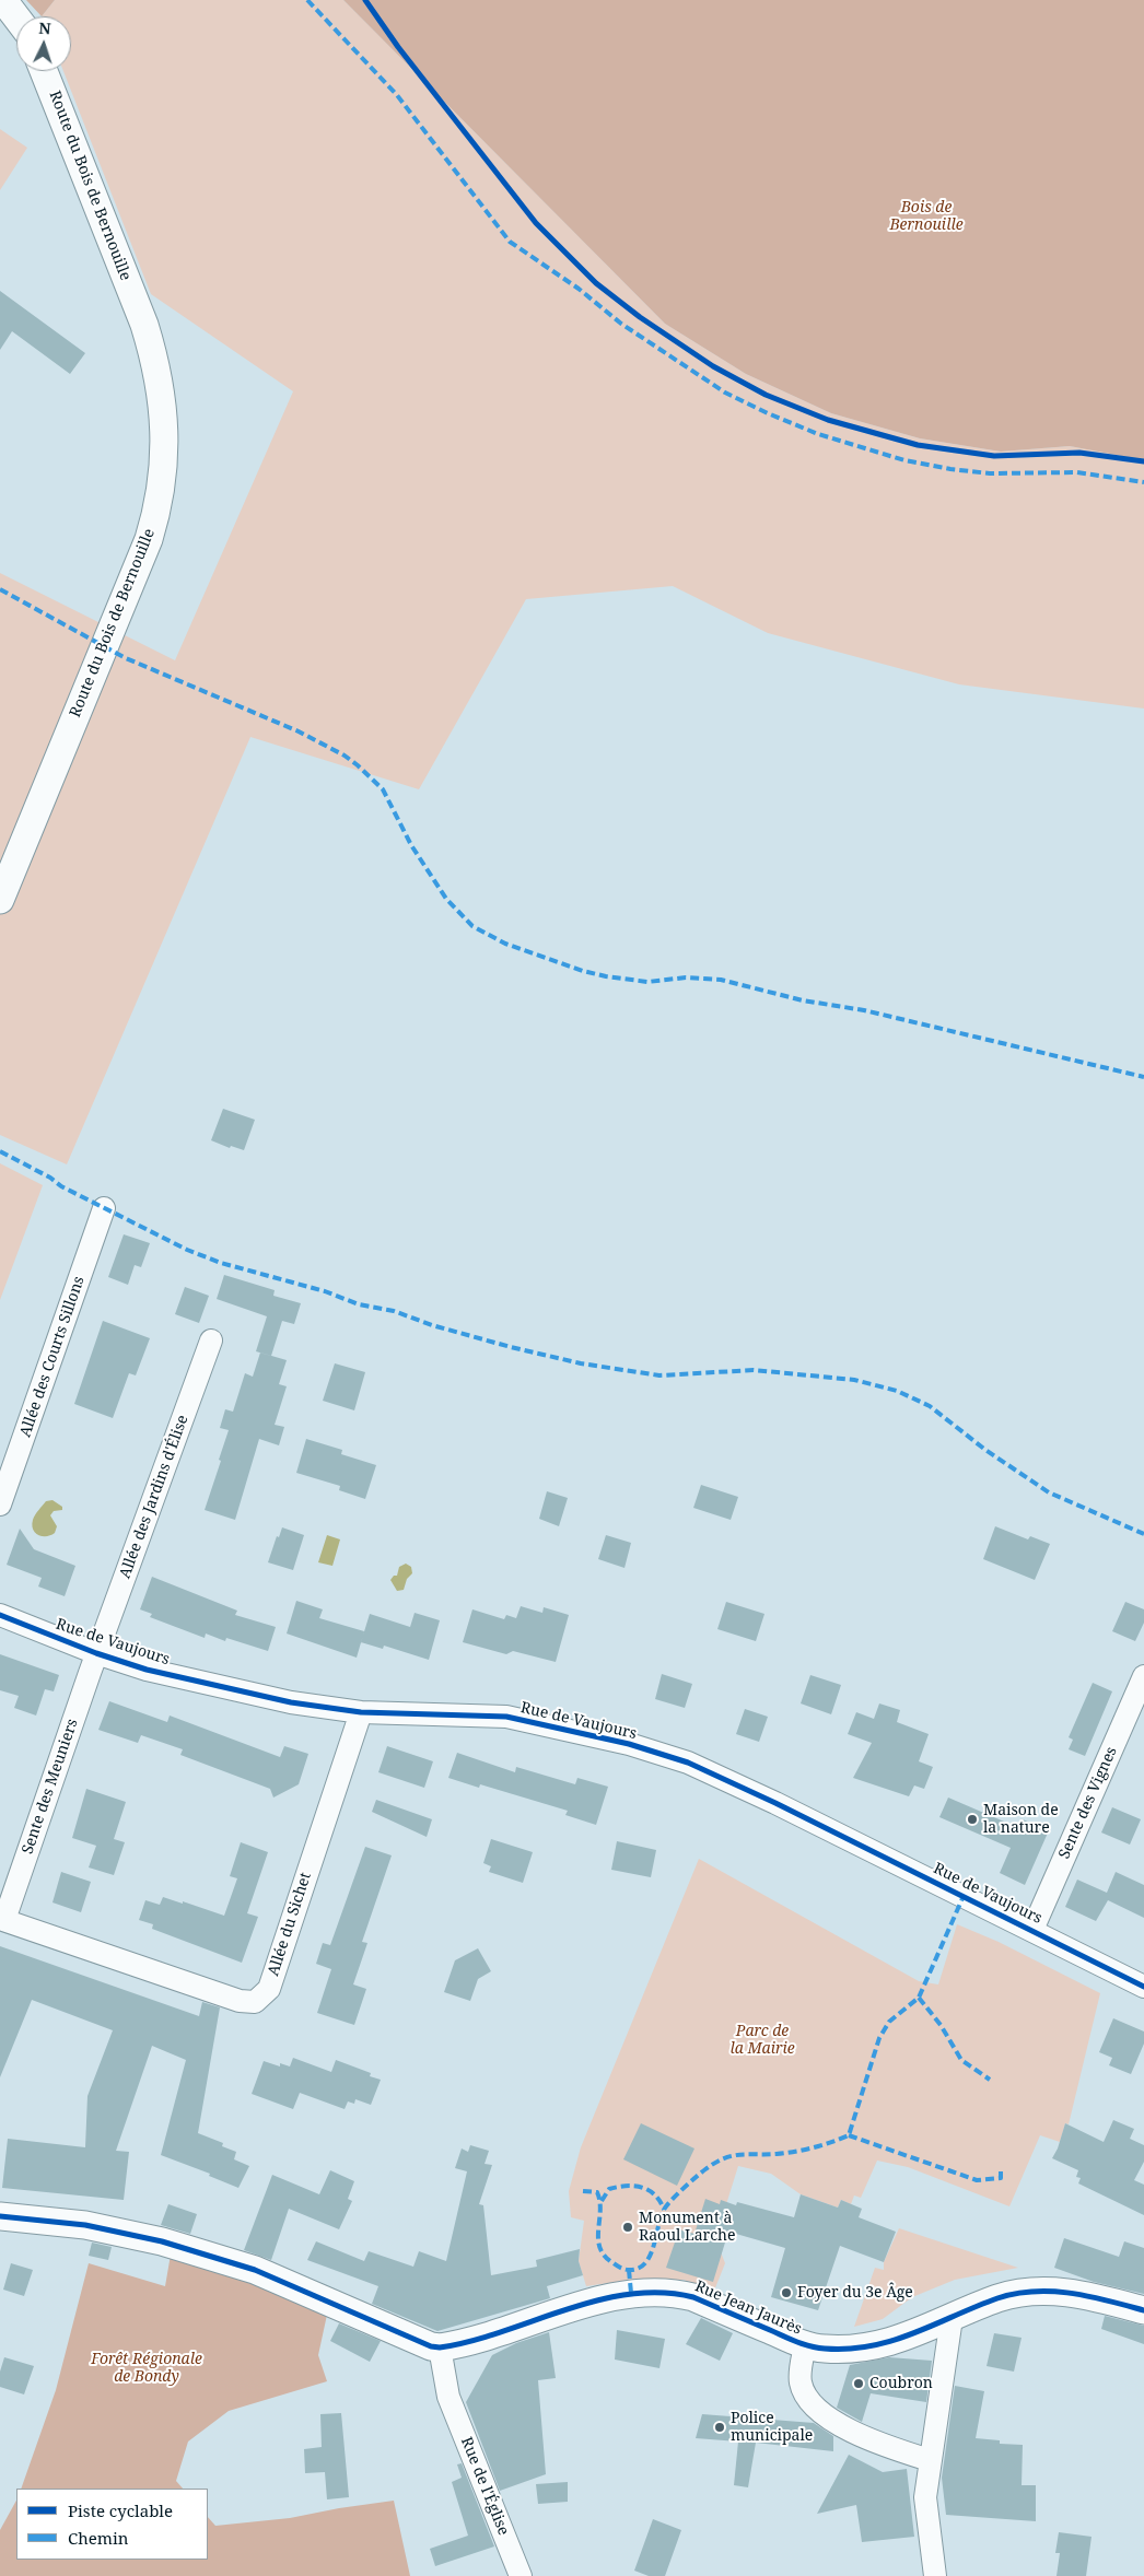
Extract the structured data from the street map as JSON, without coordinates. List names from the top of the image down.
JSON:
{
  "streets": {
    "street": [
      "Route du Bois de Bernouille",
      "Allée des Courts Sillons",
      "Allée des Jardins d'Élise",
      "Rue de Vaujours",
      "Sente des Meuniers",
      "Sente des Vignes",
      "Allée du Sichet",
      "Rue Jean Jaurès",
      "Rue de l'Église"
    ]
  },
  "crossings": [
    ["Allée des Jardins d'Élise", "Rue de Vaujours"],
    ["Allée des Jardins d'Élise", "Sente des Meuniers"],
    ["Rue de Vaujours", "Sente des Meuniers"],
    ["Rue de Vaujours", "Sente des Vignes"],
    ["Rue de Vaujours", "Allée du Sichet"],
    ["Sente des Meuniers", "Allée du Sichet"],
    ["Rue Jean Jaurès", "Rue de l'Église"]
  ],
  "parks": ["Bois de Bernouille", "Parc de la Mairie", "Forêt Régionale de Bondy"],
  "places": [
    "Maison de la nature",
    "Monument à Raoul Larche",
    "Foyer du 3e Âge",
    "Coubron",
    "Police municipale"
  ],
  "legend": ["Piste cyclable", "Chemin"],
  "north": "top"
}
